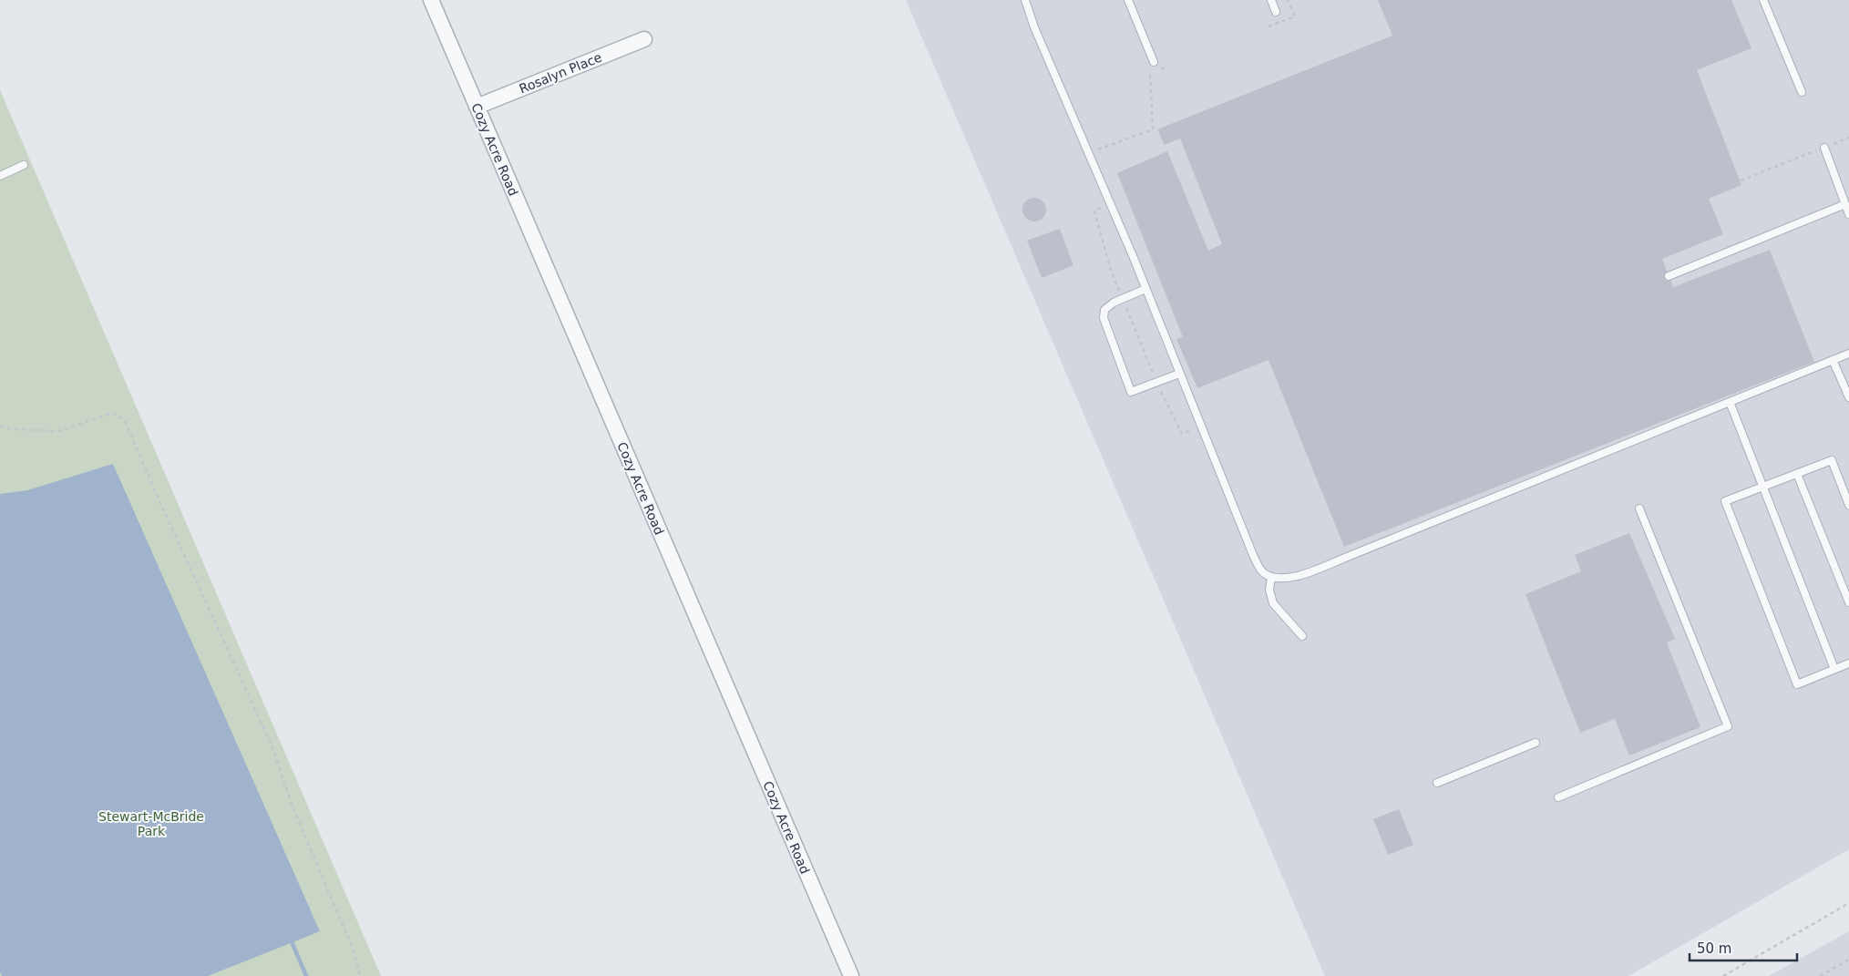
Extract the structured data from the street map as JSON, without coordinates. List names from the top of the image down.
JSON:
{
  "streets": {
    "street": ["Rosalyn Place", "Cozy Acre Road"]
  },
  "crossings": [
    ["Rosalyn Place", "Cozy Acre Road"]
  ],
  "parks": ["Stewart-McBride Park"],
  "scale_bar": "50 m"
}
